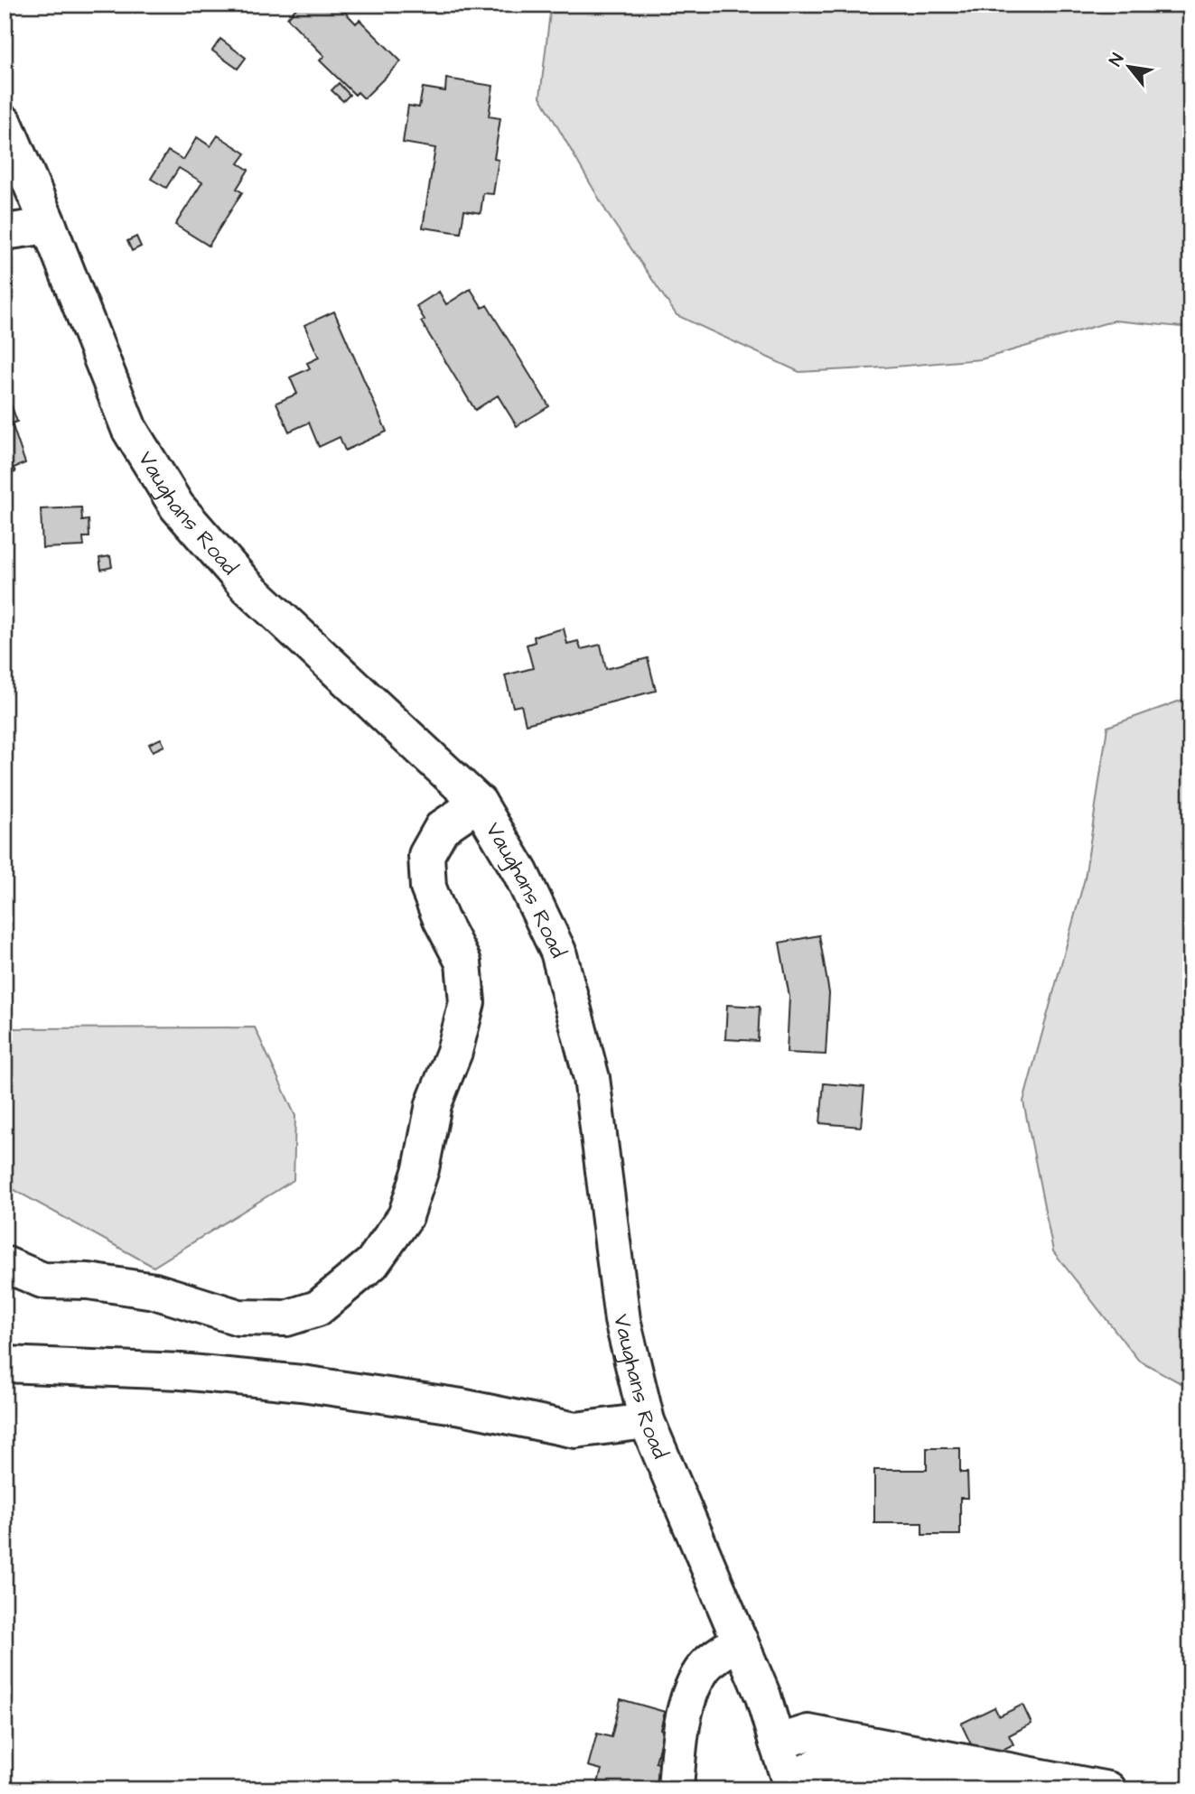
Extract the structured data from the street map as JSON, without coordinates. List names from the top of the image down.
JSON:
{
  "streets": {
    "street": ["Vaughans Road"]
  },
  "north": "top left"
}
